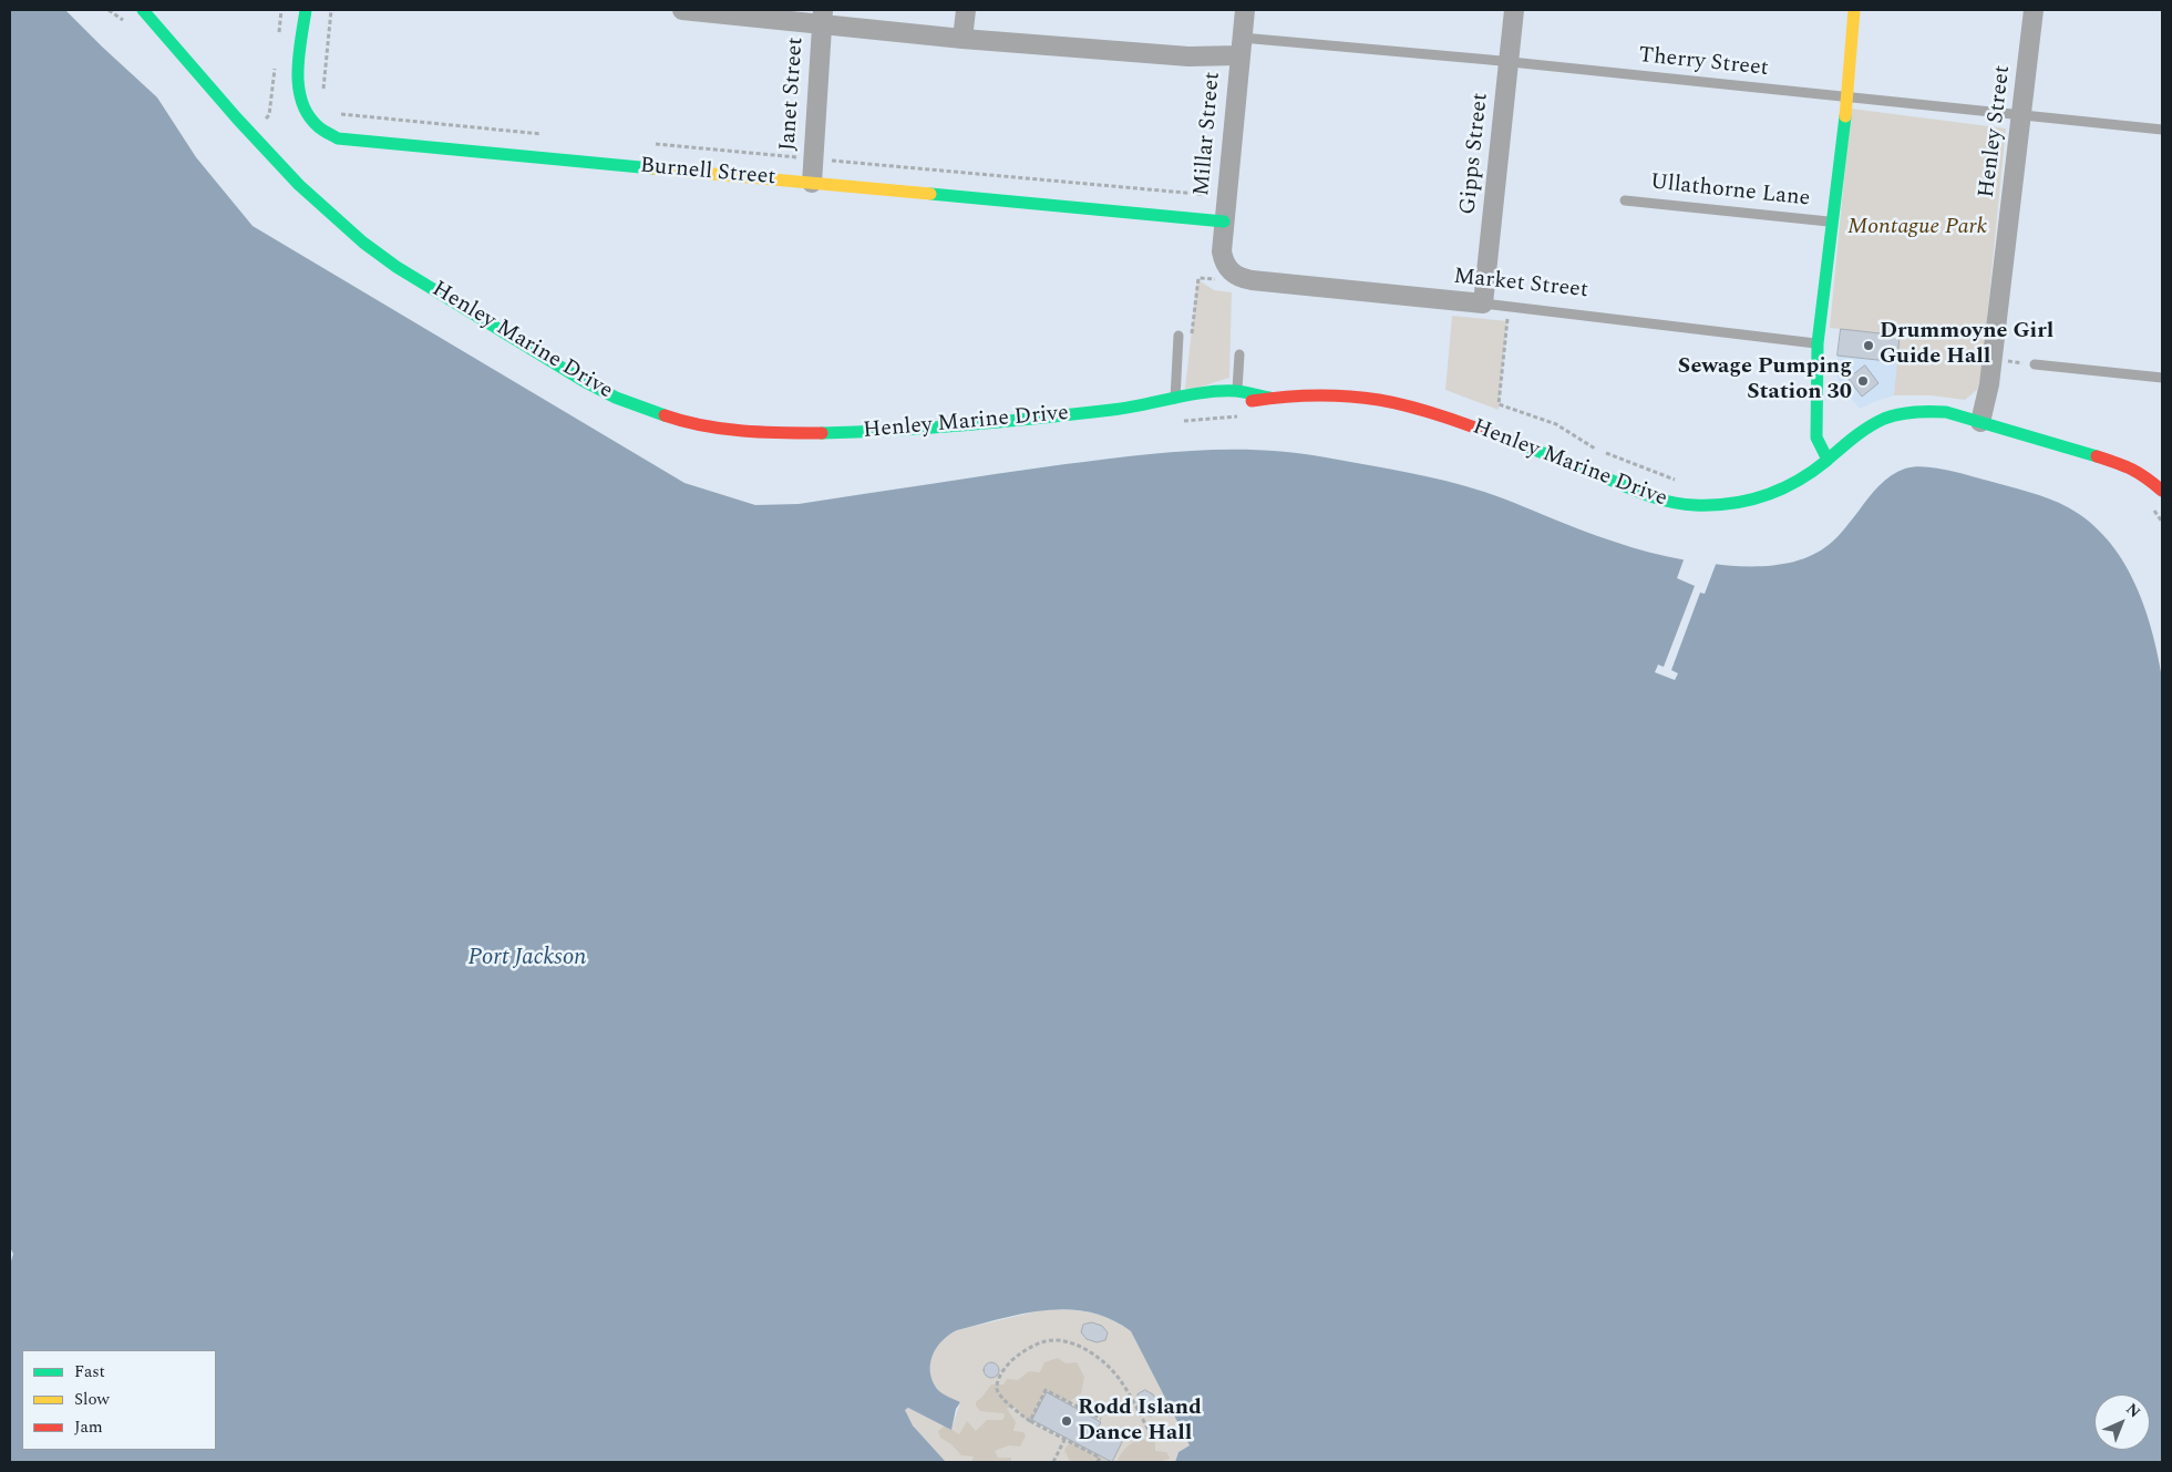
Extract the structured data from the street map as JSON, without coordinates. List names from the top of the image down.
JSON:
{
  "streets": {
    "main road": ["Burnell Street", "Henley Marine Drive"],
    "street": [
      "Janet Street",
      "Henley Street",
      "Millar Street",
      "Gipps Street",
      "Market Street"
    ],
    "lane": ["Therry Street", "Ullathorne Lane"]
  },
  "crossings": [
    ["Therry Street", "Henley Street"],
    ["Therry Street", "Millar Street"],
    ["Therry Street", "Gipps Street"],
    ["Janet Street", "Burnell Street"],
    ["Henley Street", "Henley Marine Drive"],
    ["Millar Street", "Burnell Street"],
    ["Millar Street", "Market Street"],
    ["Gipps Street", "Market Street"]
  ],
  "water": ["Port Jackson"],
  "parks": ["Montague Park"],
  "places": ["Drummoyne Girl Guide Hall", "Sewage Pumping Station 30", "Rodd Island Dance Hall"],
  "legend": ["Fast", "Slow", "Jam"],
  "north": "top right"
}
